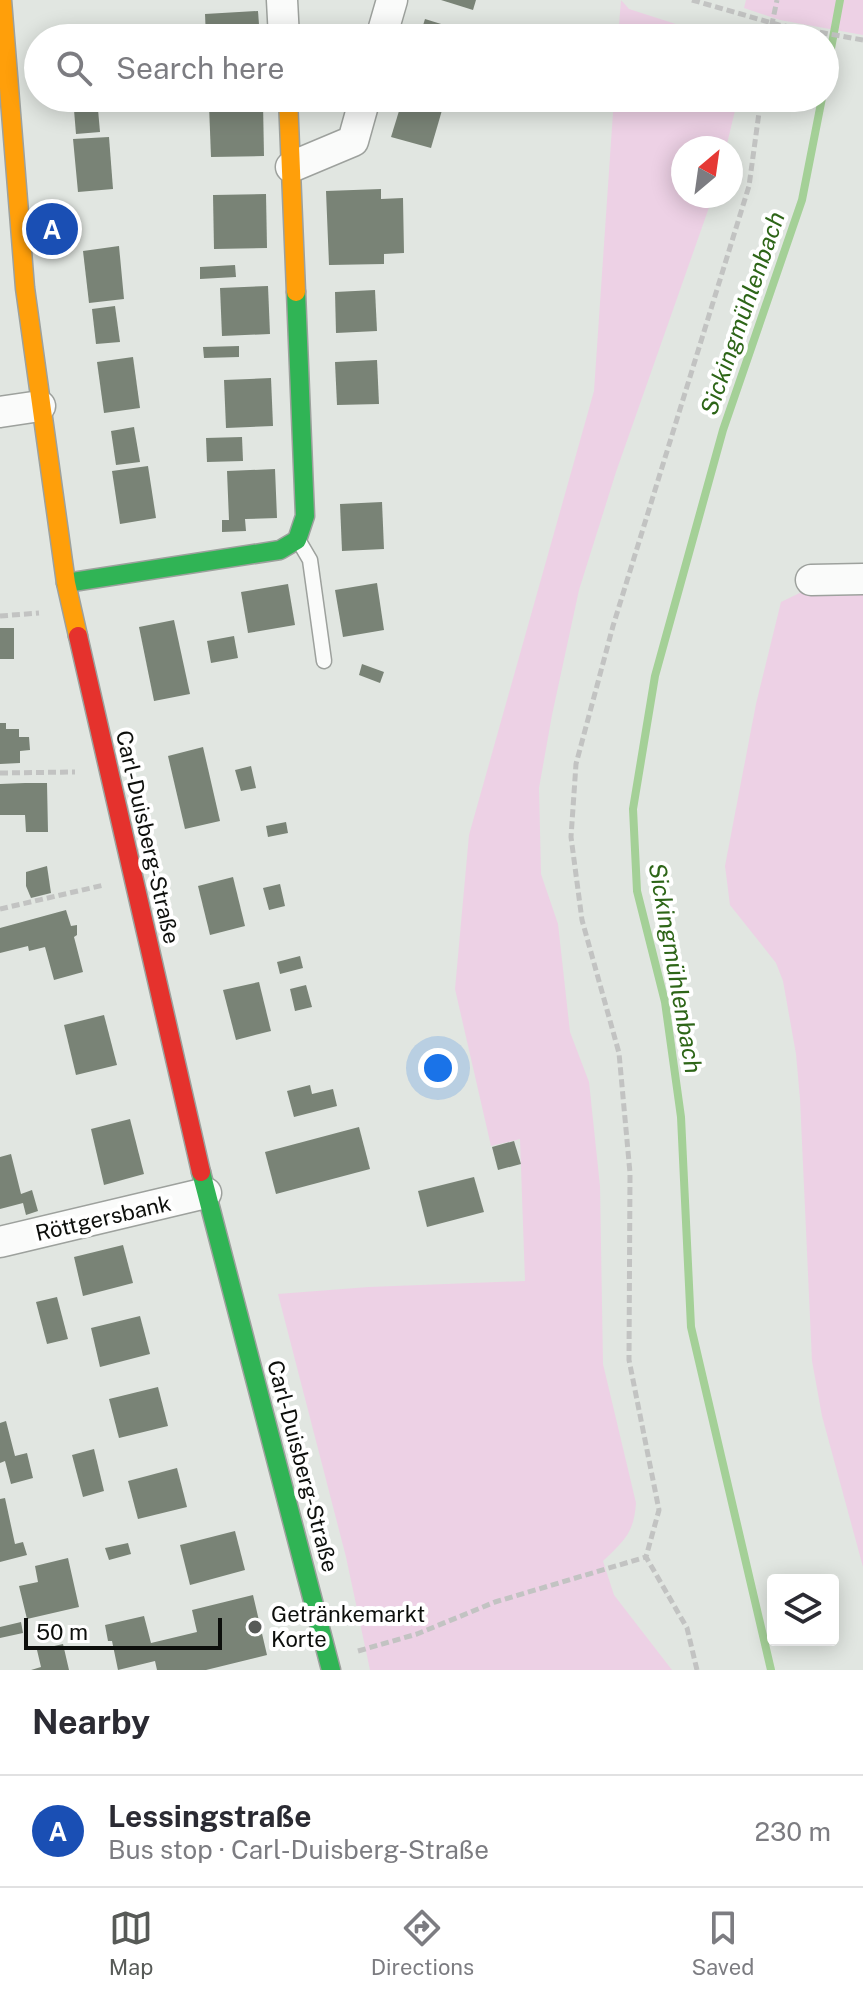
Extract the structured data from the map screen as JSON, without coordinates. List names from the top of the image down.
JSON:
{
  "streets": {
    "main road": ["Carl-Duisberg-Straße"],
    "street": ["Röttgersbank"]
  },
  "crossings": [
    ["Carl-Duisberg-Straße", "Röttgersbank"]
  ],
  "water": ["Sickingmühlenbach"],
  "places": ["Getränkemarkt Korte"],
  "scale_bar": "50 m",
  "north": "top right",
  "page": {
    "search": "Search here",
    "pins": "A",
    "scale": "50 m",
    "heading": "Nearby",
    "list": [
      {
        "mark": "A",
        "name": "Lessingstraße",
        "note": "Bus stop · Carl-Duisberg-Straße",
        "value": "230 m"
      }
    ],
    "nav": ["Map", "Directions", "Saved"]
  }
}
